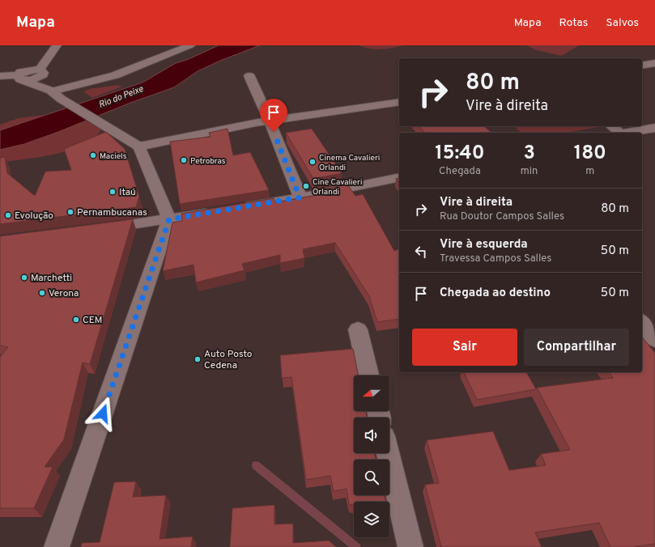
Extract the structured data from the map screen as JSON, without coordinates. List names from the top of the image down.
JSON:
{
  "water": ["Rio do Peixe"],
  "places": [
    "Maciels",
    "Petrobras",
    "Cinema Cavalieri Orlandi",
    "Cine Cavalieri Orlandi",
    "Itaú",
    "Pernambucanas",
    "Evolução",
    "Marchetti",
    "Verona",
    "CEM",
    "Auto Posto Cedena"
  ],
  "north": "left",
  "page": {
    "header": "Mapa",
    "nav": ["Mapa", "Rotas", "Salvos"],
    "turn": ["80 m", "Vire à direita"],
    "eta": [
      "15:40",
      "Chegada",
      "3",
      "min",
      "180",
      "m"
    ],
    "list": [
      {
        "name": "Vire à direita",
        "note": "Rua Doutor Campos Salles",
        "value": "80 m"
      },
      {
        "name": "Vire à esquerda",
        "note": "Travessa Campos Salles",
        "value": "50 m"
      },
      {
        "name": "Chegada ao destino",
        "value": "50 m"
      }
    ],
    "buttons": ["Sair", "Compartilhar"]
  }
}
